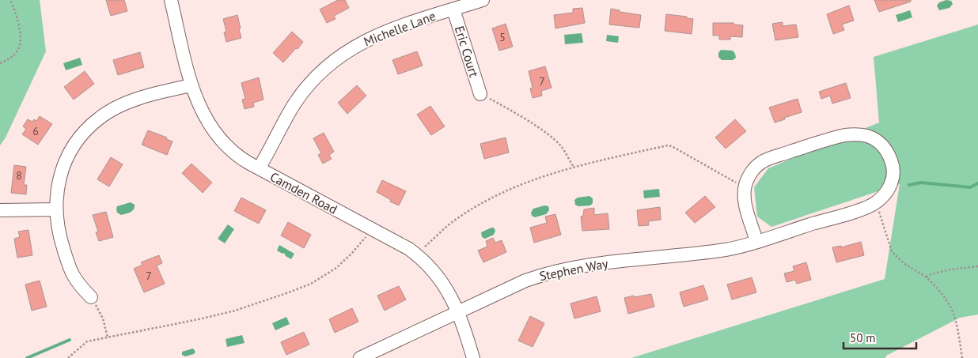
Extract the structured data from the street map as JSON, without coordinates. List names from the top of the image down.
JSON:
{
  "streets": {
    "street": [
      "Michelle Lane",
      "Eric Court",
      "Camden Road",
      "Stephen Way"
    ]
  },
  "crossings": [
    ["Michelle Lane", "Eric Court"],
    ["Michelle Lane", "Camden Road"],
    ["Camden Road", "Stephen Way"]
  ],
  "house_numbers": [
    "5",
    "7",
    "6",
    "8",
    "7"
  ],
  "scale_bar": "50 m"
}
